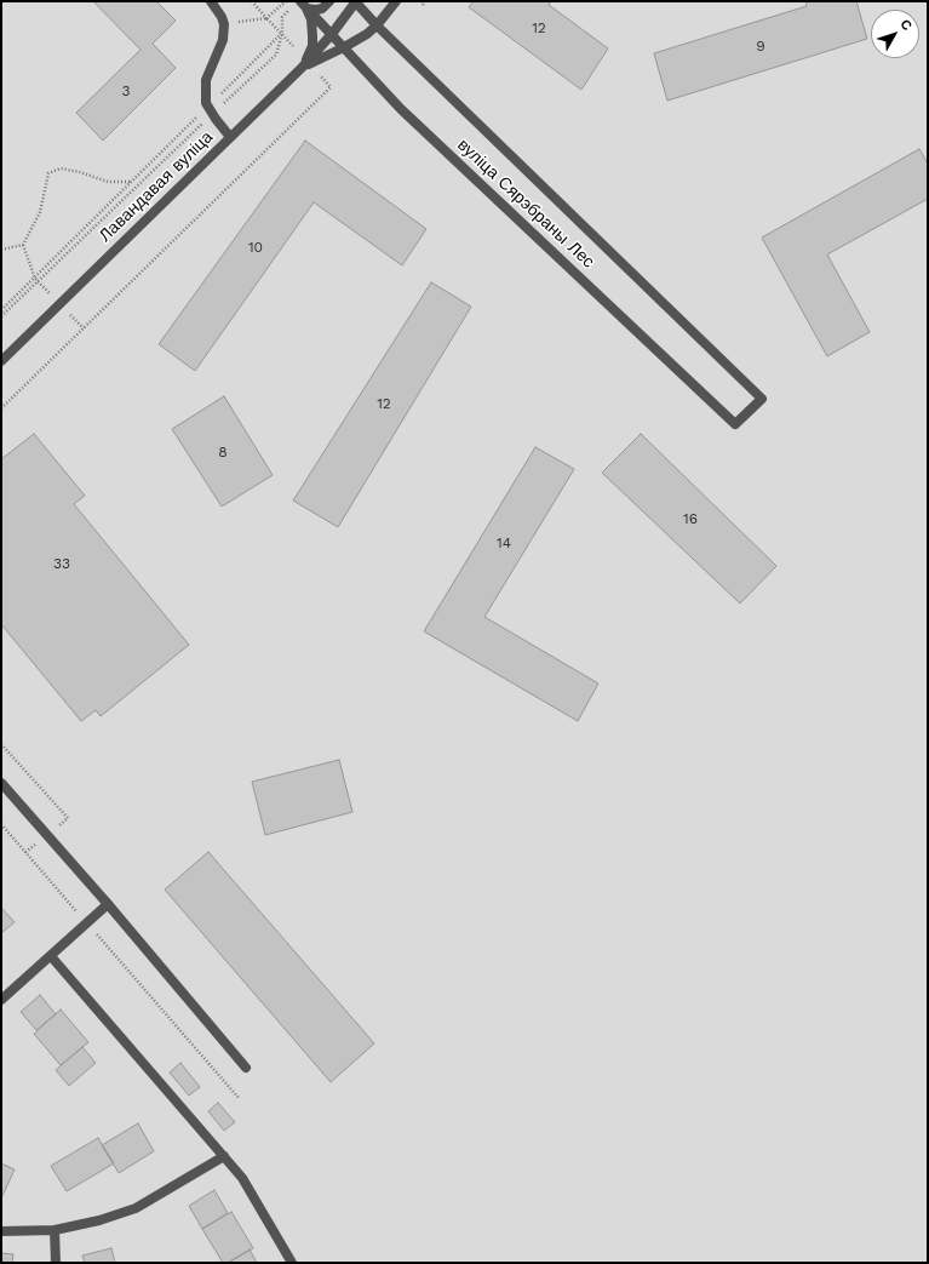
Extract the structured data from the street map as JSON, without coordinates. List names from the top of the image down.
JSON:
{
  "streets": {
    "street": ["Лавандавая вуліца", "вуліца Сярэбраны Лес"]
  },
  "crossings": [
    ["Лавандавая вуліца", "вуліца Сярэбраны Лес"]
  ],
  "house_numbers": [
    "12",
    "9",
    "3",
    "10",
    "12",
    "8",
    "16",
    "14",
    "33"
  ],
  "north": "top right"
}
